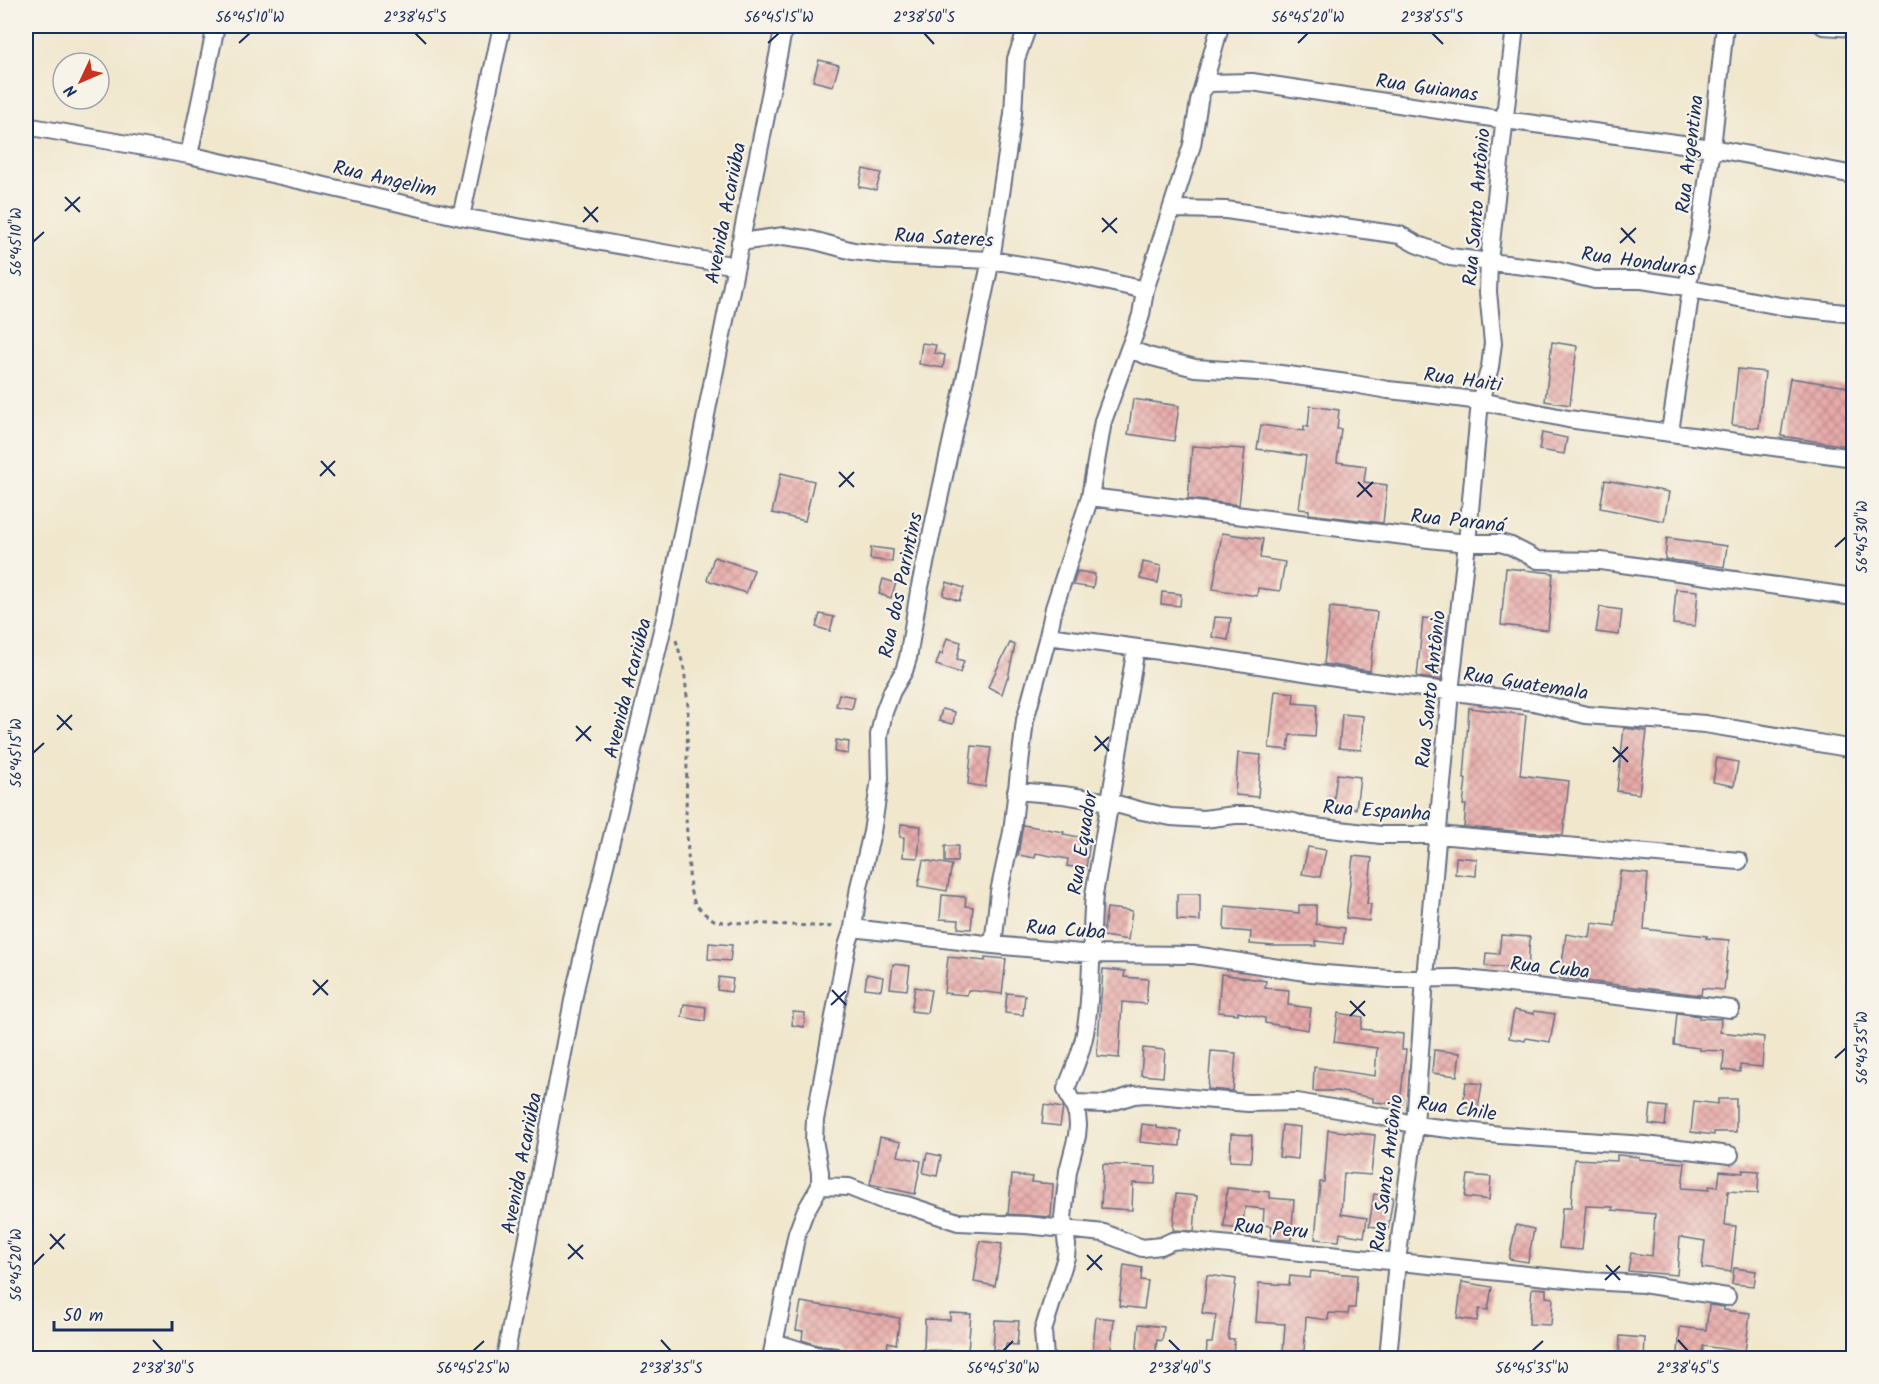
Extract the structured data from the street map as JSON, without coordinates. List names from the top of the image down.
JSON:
{
  "streets": {
    "street": [
      "Rua Guianas",
      "Rua Argentina",
      "Rua Angelim",
      "Rua Santo Antônio",
      "Avenida Acariúba",
      "Rua Sateres",
      "Rua Honduras",
      "Rua Haiti",
      "Rua Paraná",
      "Rua dos Parintins",
      "Rua Guatemala",
      "Rua Espanha",
      "Rua Equador",
      "Rua Cuba",
      "Rua Chile",
      "Rua Peru"
    ]
  },
  "crossings": [
    ["Rua Guianas", "Rua Argentina"],
    ["Rua Guianas", "Rua Santo Antônio"],
    ["Rua Argentina", "Rua Honduras"],
    ["Rua Argentina", "Rua Haiti"],
    ["Rua Angelim", "Avenida Acariúba"],
    ["Rua Santo Antônio", "Rua Honduras"],
    ["Rua Santo Antônio", "Rua Haiti"],
    ["Rua Santo Antônio", "Rua Paraná"],
    ["Rua Santo Antônio", "Rua Guatemala"],
    ["Rua Santo Antônio", "Rua Espanha"],
    ["Rua Santo Antônio", "Rua Cuba"],
    ["Rua Santo Antônio", "Rua Chile"],
    ["Rua Santo Antônio", "Rua Peru"],
    ["Avenida Acariúba", "Rua Sateres"],
    ["Rua Sateres", "Rua dos Parintins"],
    ["Rua dos Parintins", "Rua Cuba"],
    ["Rua dos Parintins", "Rua Peru"],
    ["Rua Guatemala", "Rua Equador"],
    ["Rua Espanha", "Rua Equador"],
    ["Rua Equador", "Rua Cuba"],
    ["Rua Equador", "Rua Chile"],
    ["Rua Equador", "Rua Peru"]
  ],
  "scale_bar": "50 m",
  "north": "bottom left",
  "coordinates": [
    "56°45'10\"W",
    "2°38'45\"S",
    "56°45'15\"W",
    "2°38'50\"S",
    "56°45'20\"W",
    "2°38'55\"S",
    "56°45'30\"W",
    "56°45'35\"W",
    "2°38'30\"S",
    "56°45'25\"W",
    "2°38'35\"S",
    "2°38'40\"S"
  ]
}
